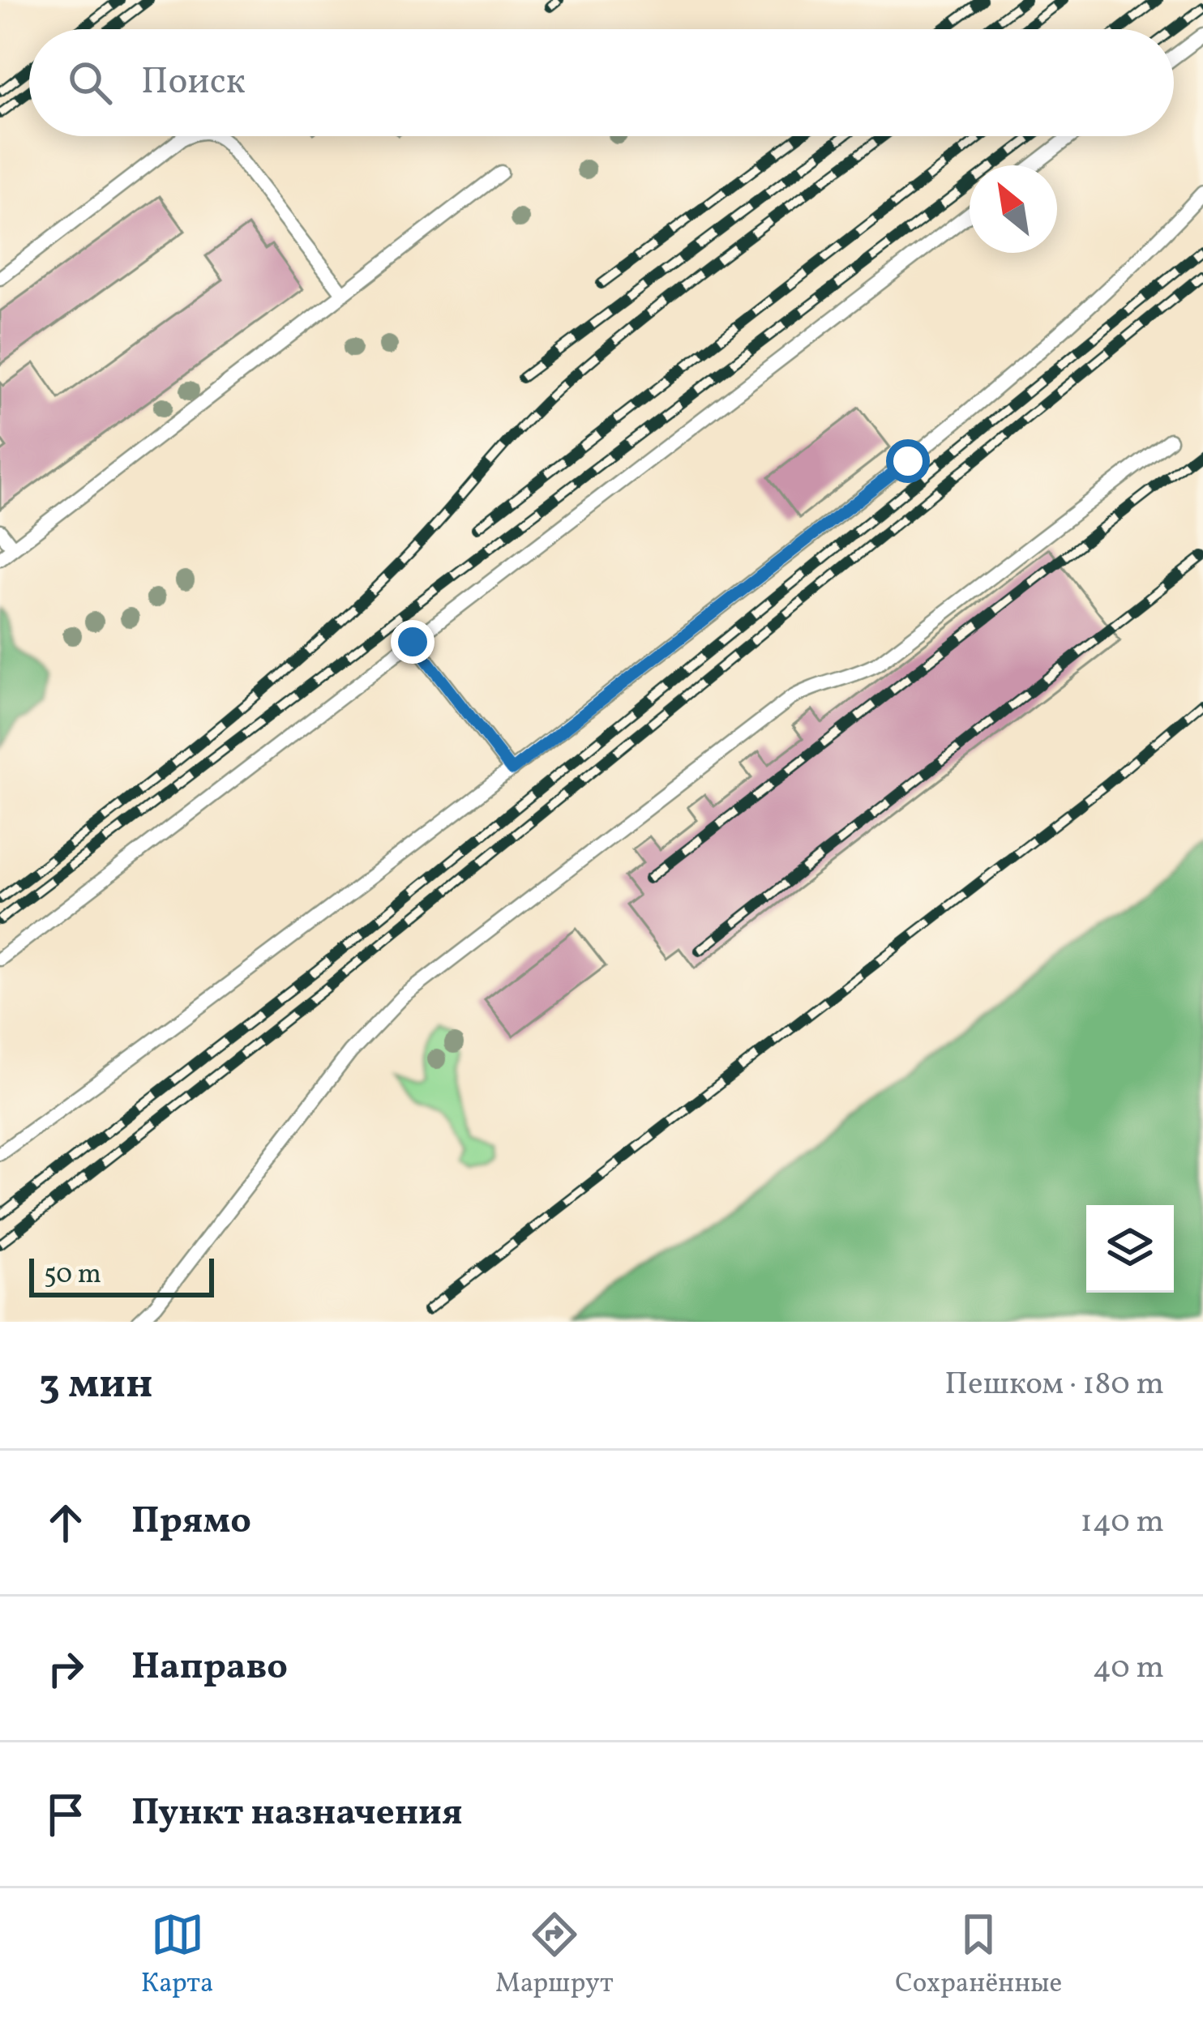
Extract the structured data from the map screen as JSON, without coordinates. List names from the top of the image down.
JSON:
{
  "scale_bar": "50 m",
  "north": "top left",
  "page": {
    "search": "Поиск",
    "scale": "50 m",
    "heading": ["3 мин", "Пешком · 180 m"],
    "list": [
      ["Прямо", "140 m"],
      ["Направо", "40 m"],
      "Пункт назначения"
    ],
    "nav": ["Карта", "Маршрут", "Сохранённые"]
  }
}
